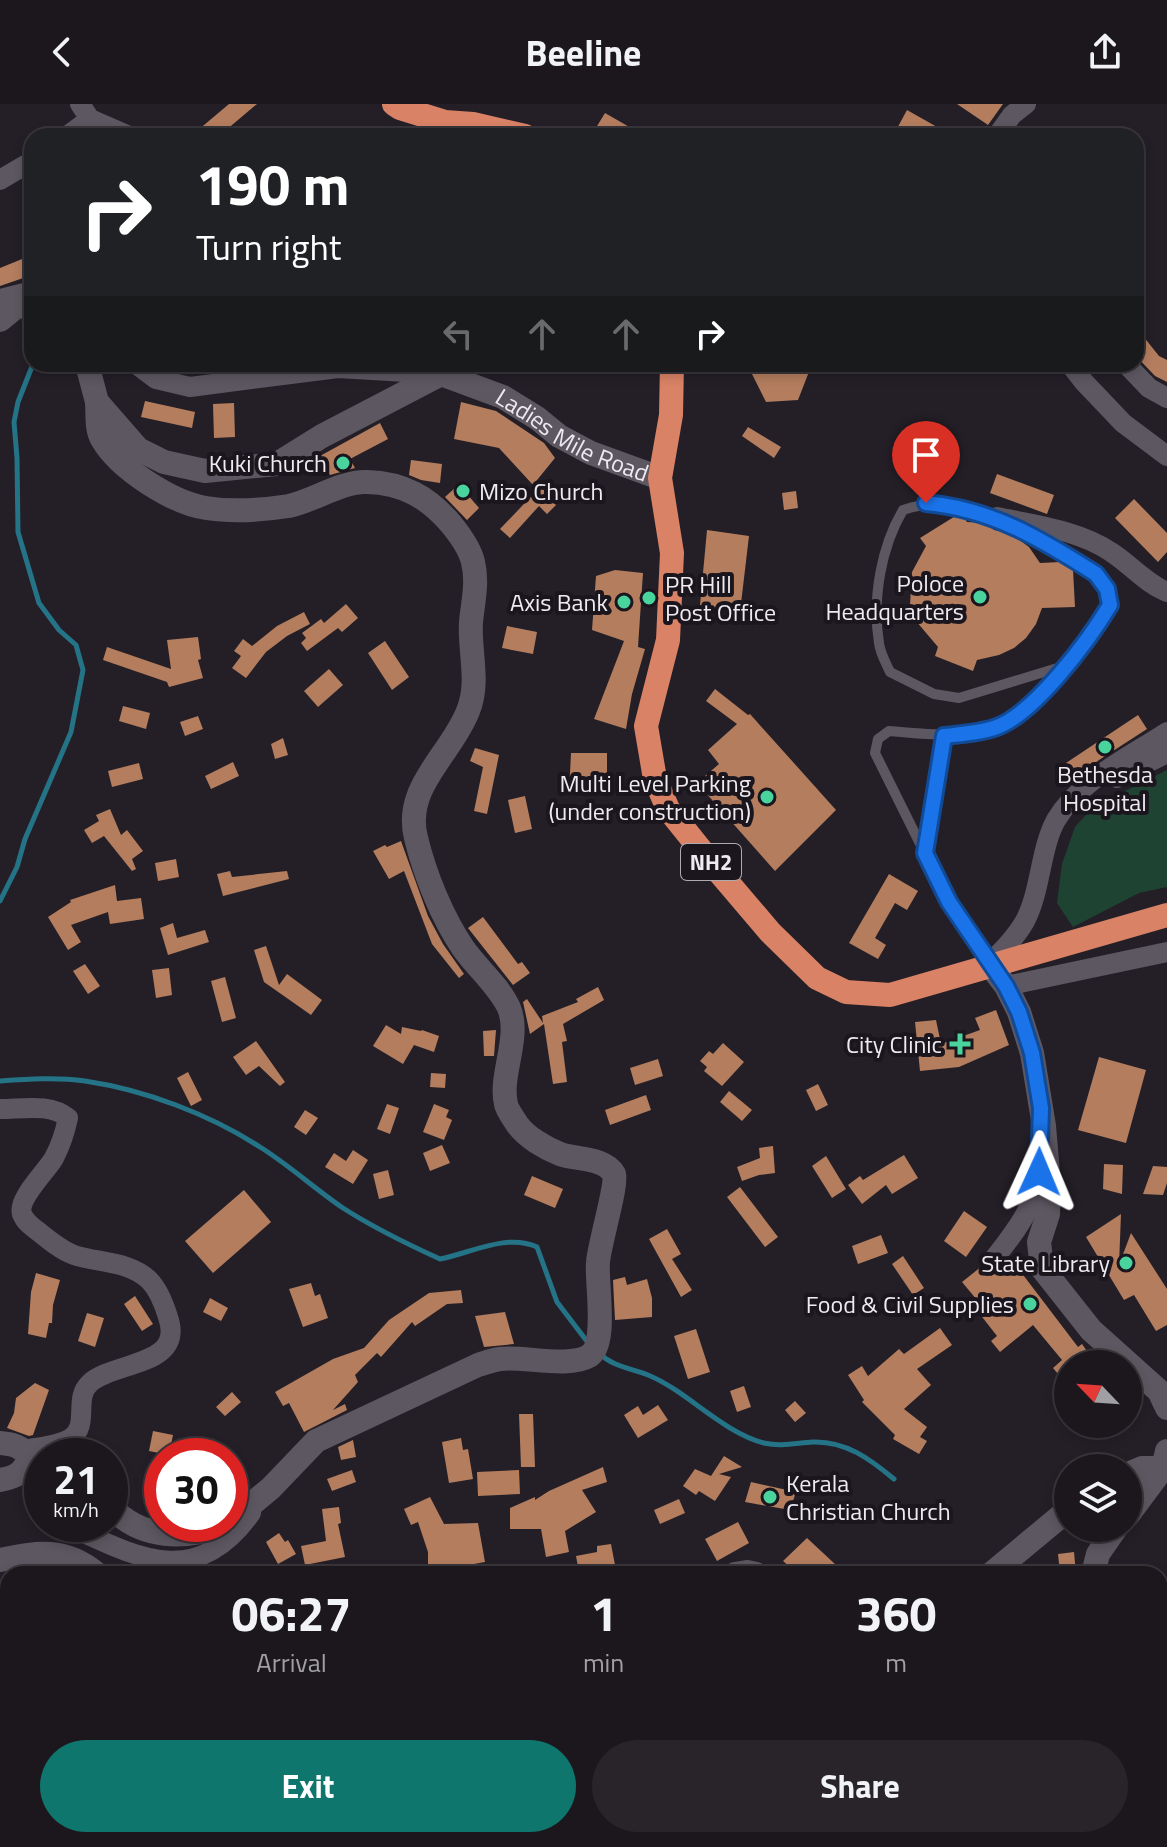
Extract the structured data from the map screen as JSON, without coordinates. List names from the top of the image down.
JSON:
{
  "streets": {
    "highway": ["NH2"],
    "street": ["Ladies Mile Road"]
  },
  "crossings": [
    ["Ladies Mile Road", "NH2"]
  ],
  "places": {
    "other": [
      "Kuki Church",
      "Mizo Church",
      "Poloce Headquarters",
      "PR Hill Post Office",
      "Axis Bank",
      "Bethesda Hospital",
      "Multi Level Parking (under construction)",
      "State Library",
      "Food & Civil Supplies",
      "Kerala Christian Church"
    ],
    "health": ["City Clinic"]
  },
  "north": "top left",
  "page": {
    "header": "Beeline",
    "turn": ["190 m", "Turn right"],
    "speed": "21 km/h",
    "limit": "30",
    "eta": [
      "06:27",
      "Arrival",
      "1",
      "min",
      "360",
      "m"
    ],
    "buttons": ["Exit", "Share"]
  }
}
